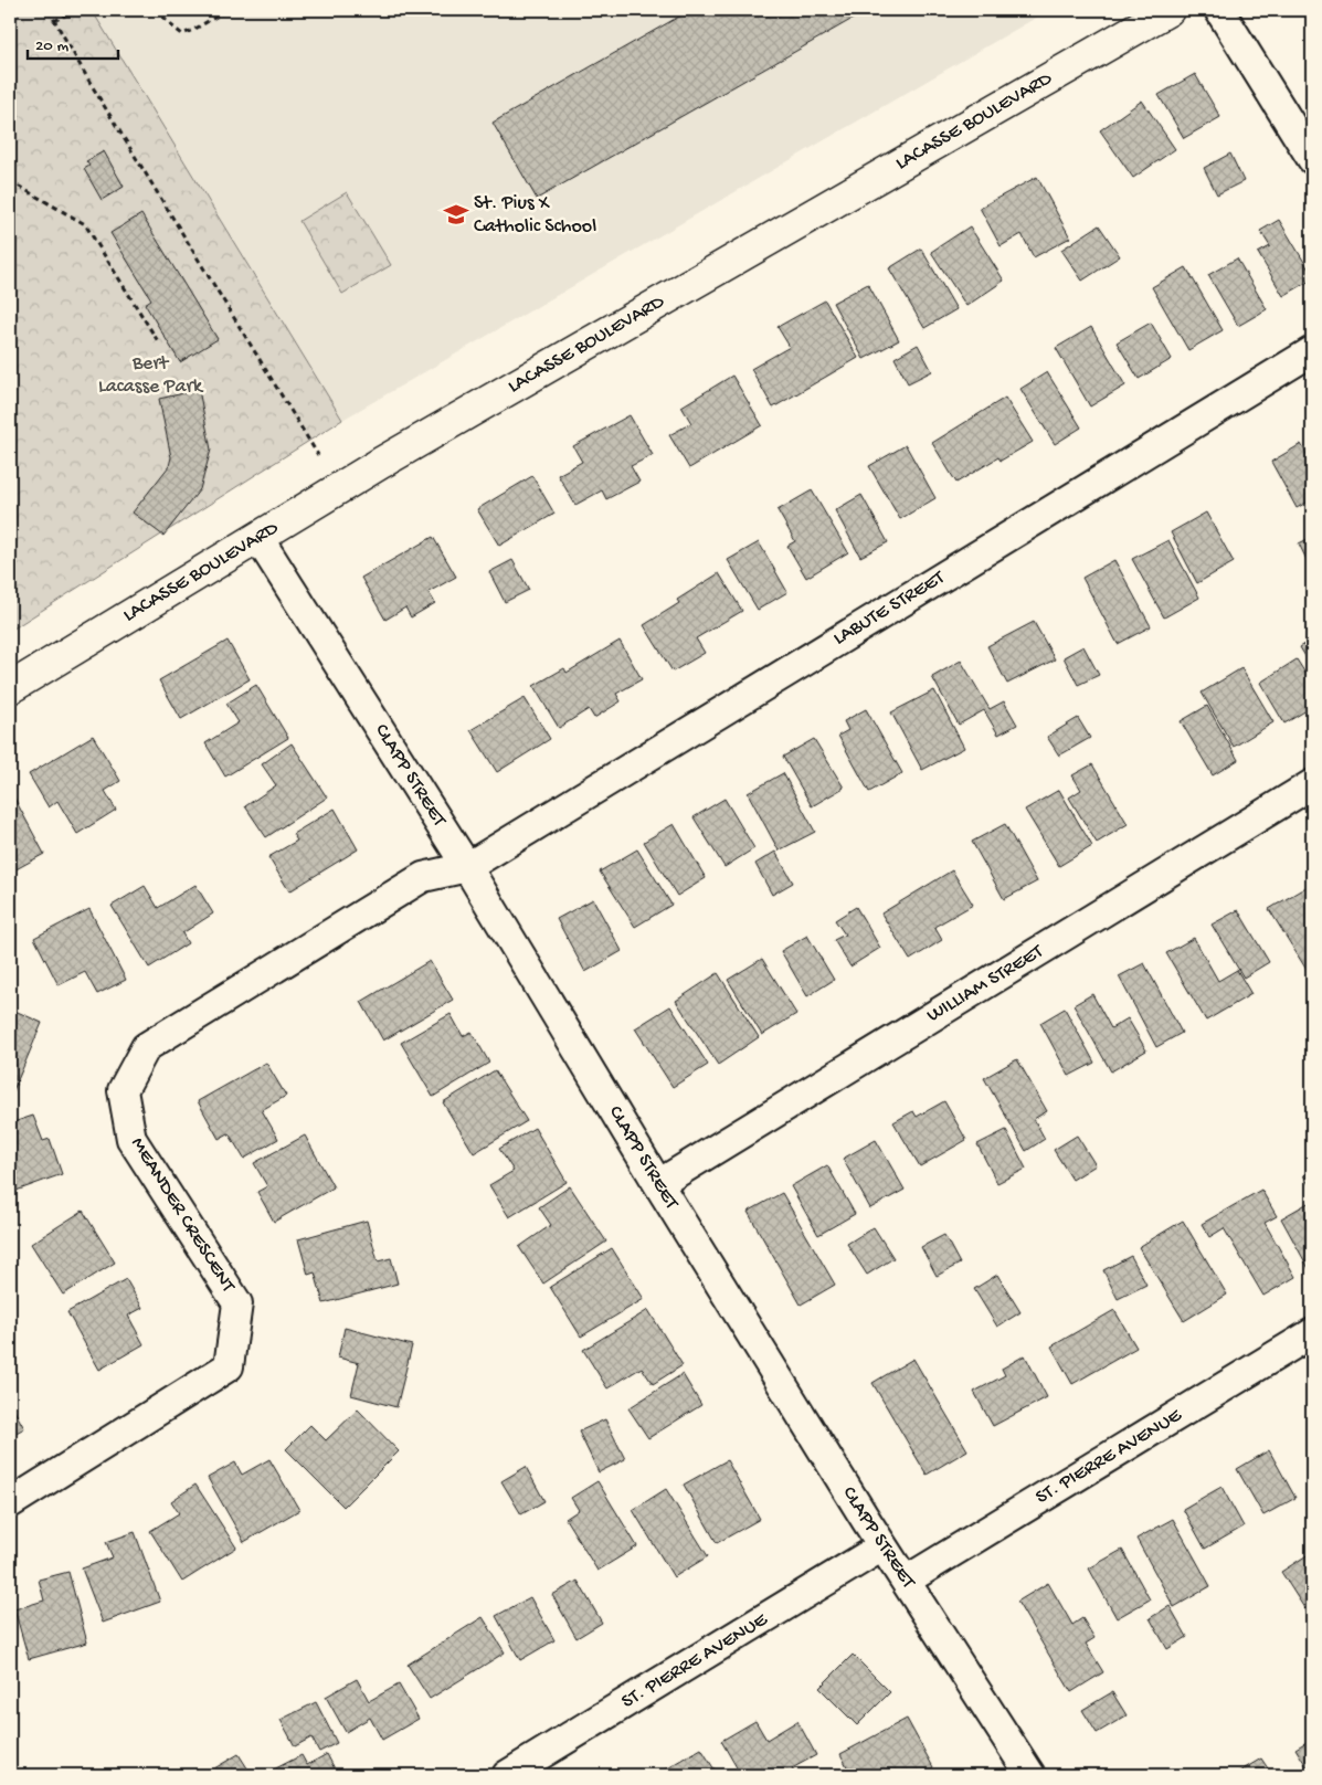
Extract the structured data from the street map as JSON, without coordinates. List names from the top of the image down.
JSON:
{
  "streets": {
    "street": [
      "LACASSE BOULEVARD",
      "LABUTE STREET",
      "CLAPP STREET",
      "WILLIAM STREET",
      "MEANDER CRESCENT",
      "ST. PIERRE AVENUE"
    ]
  },
  "crossings": [
    ["LACASSE BOULEVARD", "CLAPP STREET"],
    ["LABUTE STREET", "CLAPP STREET"],
    ["LABUTE STREET", "MEANDER CRESCENT"],
    ["CLAPP STREET", "WILLIAM STREET"],
    ["CLAPP STREET", "MEANDER CRESCENT"],
    ["CLAPP STREET", "ST. PIERRE AVENUE"]
  ],
  "parks": ["Bert Lacasse Park"],
  "places": {
    "school or university": ["St. Pius X Catholic School"]
  },
  "scale_bar": "20 m"
}
